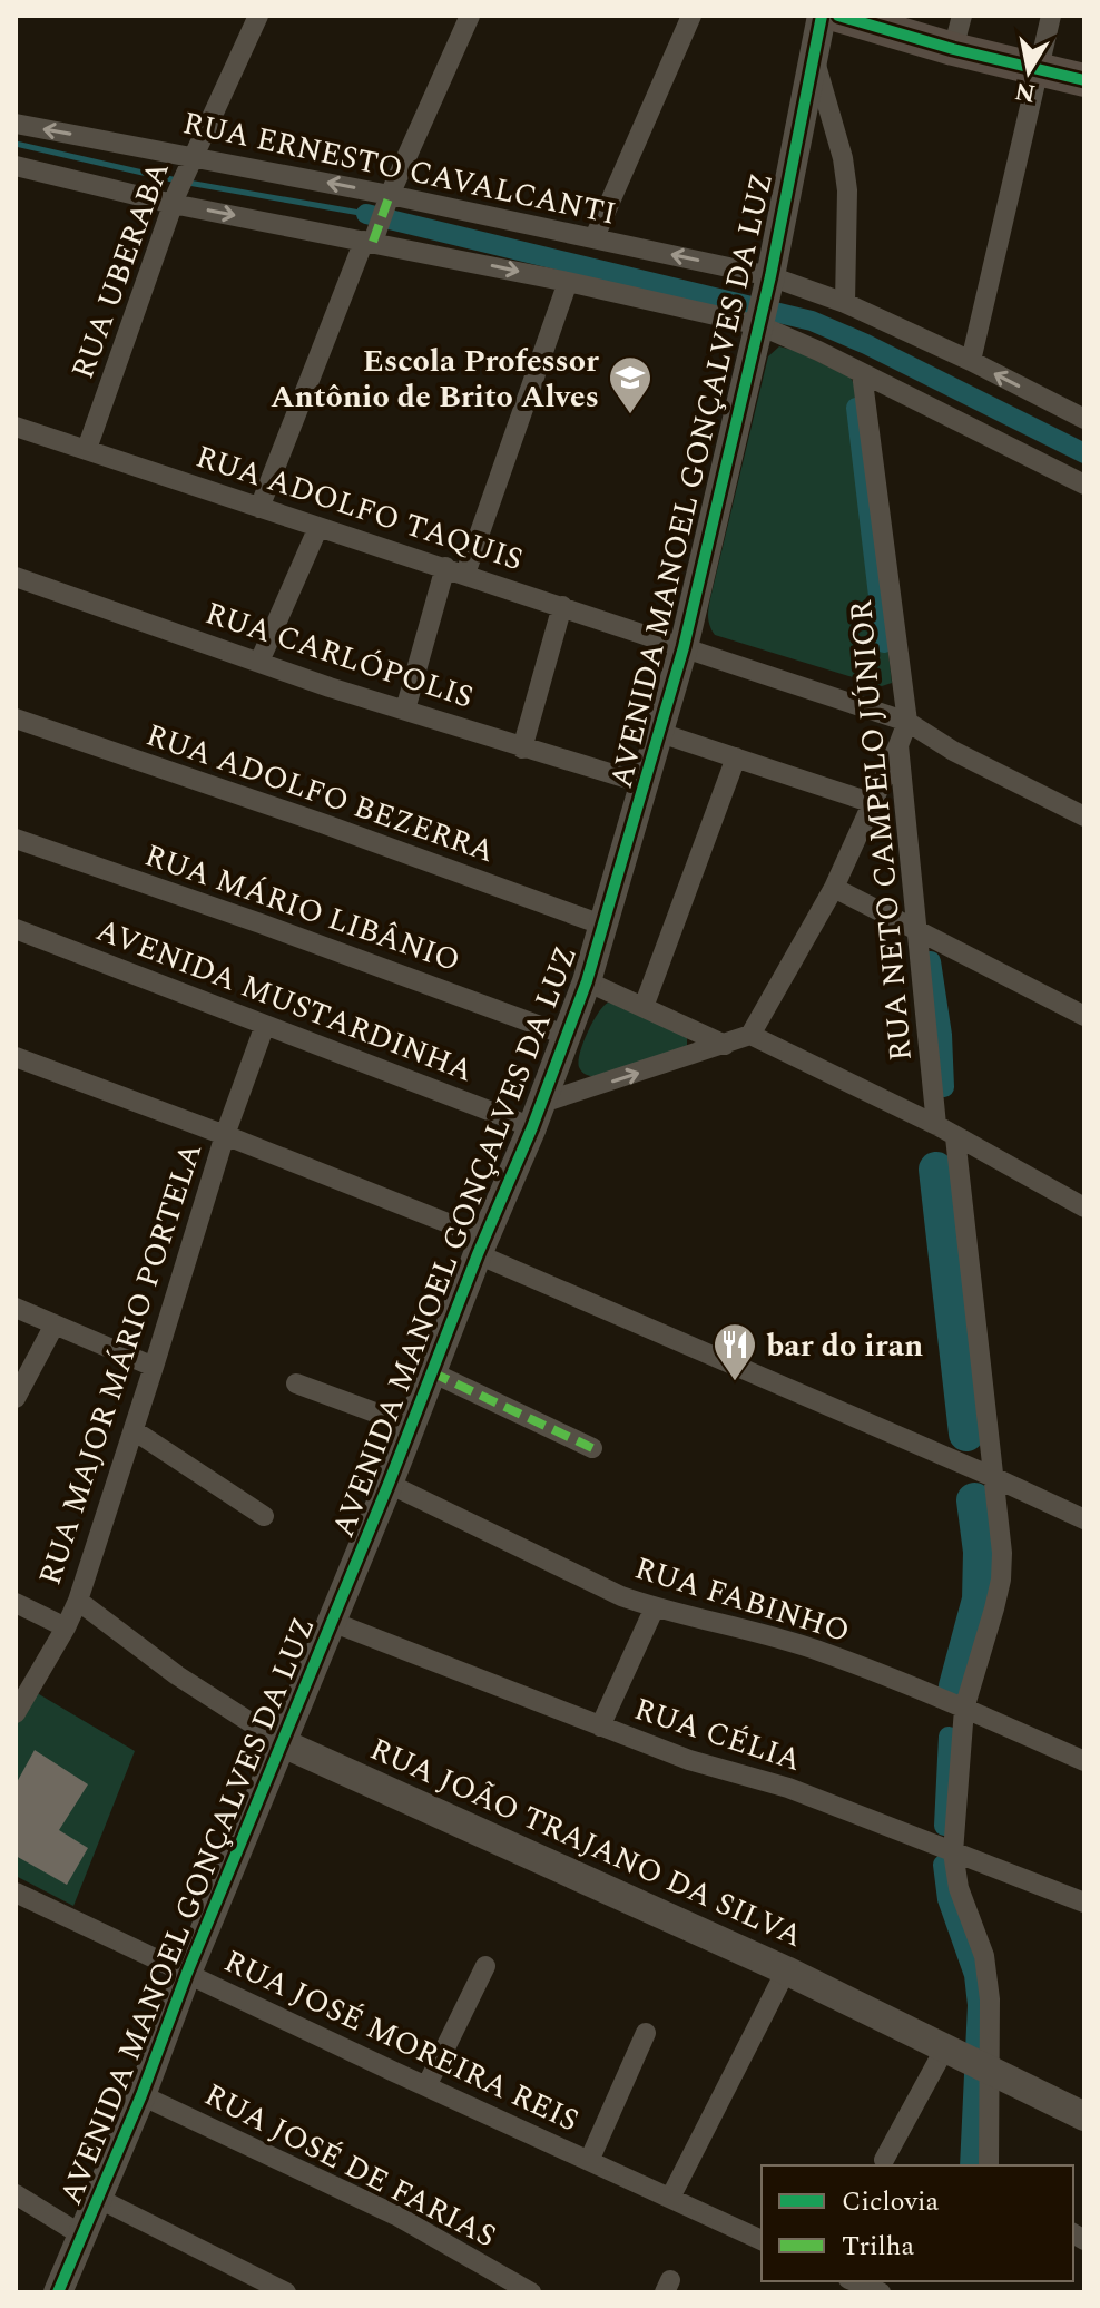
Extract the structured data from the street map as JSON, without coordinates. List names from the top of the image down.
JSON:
{
  "streets": {
    "main road": ["AVENIDA MANOEL GONÇALVES DA LUZ", "RUA JOÃO TRAJANO DA SILVA"],
    "street": [
      "RUA ERNESTO CAVALCANTI",
      "RUA UBERABA",
      "RUA ADOLFO TAQUIS",
      "RUA CARLÓPOLIS",
      "RUA ADOLFO BEZERRA",
      "RUA NETO CAMPELO JÚNIOR",
      "RUA MÁRIO LIBÂNIO",
      "AVENIDA MUSTARDINHA",
      "RUA MAJOR MÁRIO PORTELA",
      "RUA FABINHO",
      "RUA CÉLIA",
      "RUA JOSÉ MOREIRA REIS",
      "RUA JOSÉ DE FARIAS"
    ]
  },
  "crossings": [
    ["RUA ERNESTO CAVALCANTI", "RUA UBERABA"],
    ["RUA ERNESTO CAVALCANTI", "AVENIDA MANOEL GONÇALVES DA LUZ"],
    ["RUA UBERABA", "RUA ADOLFO TAQUIS"],
    ["AVENIDA MANOEL GONÇALVES DA LUZ", "RUA ADOLFO TAQUIS"],
    ["AVENIDA MANOEL GONÇALVES DA LUZ", "RUA CARLÓPOLIS"],
    ["AVENIDA MANOEL GONÇALVES DA LUZ", "RUA ADOLFO BEZERRA"],
    ["AVENIDA MANOEL GONÇALVES DA LUZ", "RUA MÁRIO LIBÂNIO"],
    ["AVENIDA MANOEL GONÇALVES DA LUZ", "AVENIDA MUSTARDINHA"],
    ["AVENIDA MANOEL GONÇALVES DA LUZ", "RUA FABINHO"],
    ["AVENIDA MANOEL GONÇALVES DA LUZ", "RUA CÉLIA"],
    ["AVENIDA MANOEL GONÇALVES DA LUZ", "RUA JOÃO TRAJANO DA SILVA"],
    ["AVENIDA MANOEL GONÇALVES DA LUZ", "RUA JOSÉ MOREIRA REIS"],
    ["AVENIDA MANOEL GONÇALVES DA LUZ", "RUA JOSÉ DE FARIAS"],
    ["RUA ADOLFO TAQUIS", "RUA NETO CAMPELO JÚNIOR"],
    ["AVENIDA MUSTARDINHA", "RUA MAJOR MÁRIO PORTELA"],
    ["RUA MAJOR MÁRIO PORTELA", "RUA JOÃO TRAJANO DA SILVA"]
  ],
  "places": {
    "school or university": ["Escola Professor Antônio de Brito Alves"],
    "restaurant": ["bar do iran"]
  },
  "legend": ["Ciclovia", "Trilha"],
  "north": "bottom"
}
